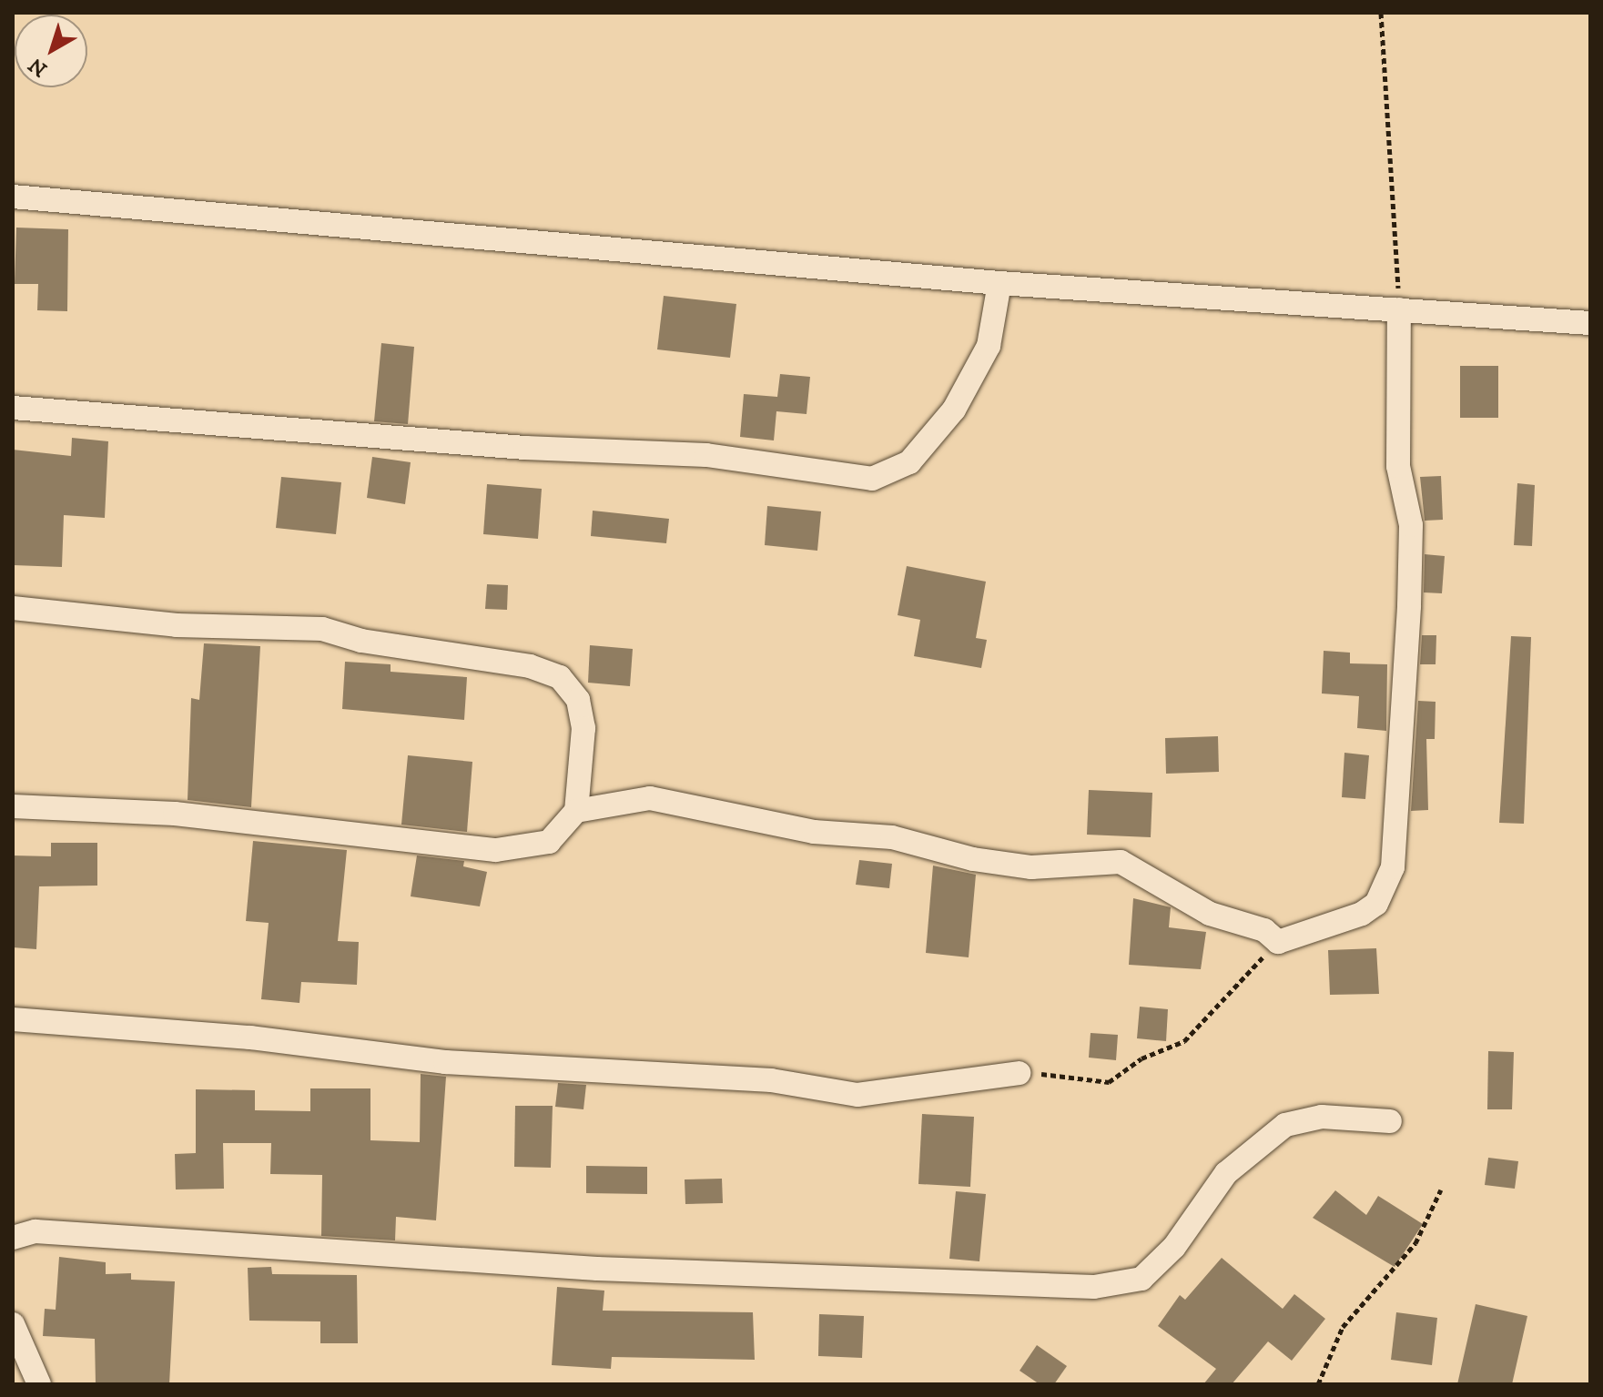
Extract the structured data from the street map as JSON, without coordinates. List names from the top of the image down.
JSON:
{
  "north": "bottom left"
}
